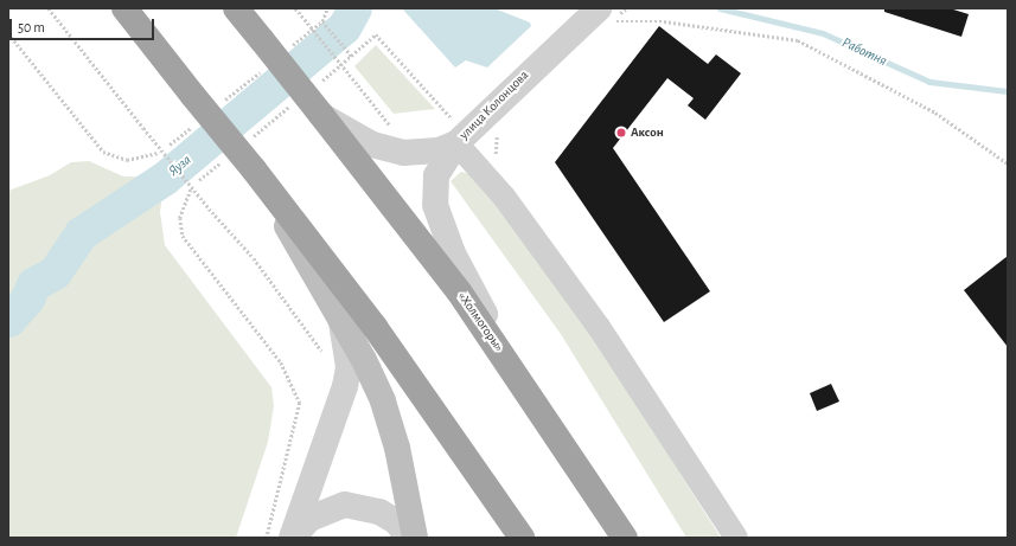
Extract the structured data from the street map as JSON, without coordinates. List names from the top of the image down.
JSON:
{
  "streets": {
    "highway": ["«Холмогоры»"],
    "street": ["улица Колонцова"]
  },
  "crossings": [
    ["улица Колонцова", "«Холмогоры»"]
  ],
  "water": ["Работня", "Яуза"],
  "places": ["Аксон"],
  "scale_bar": "50 m"
}
